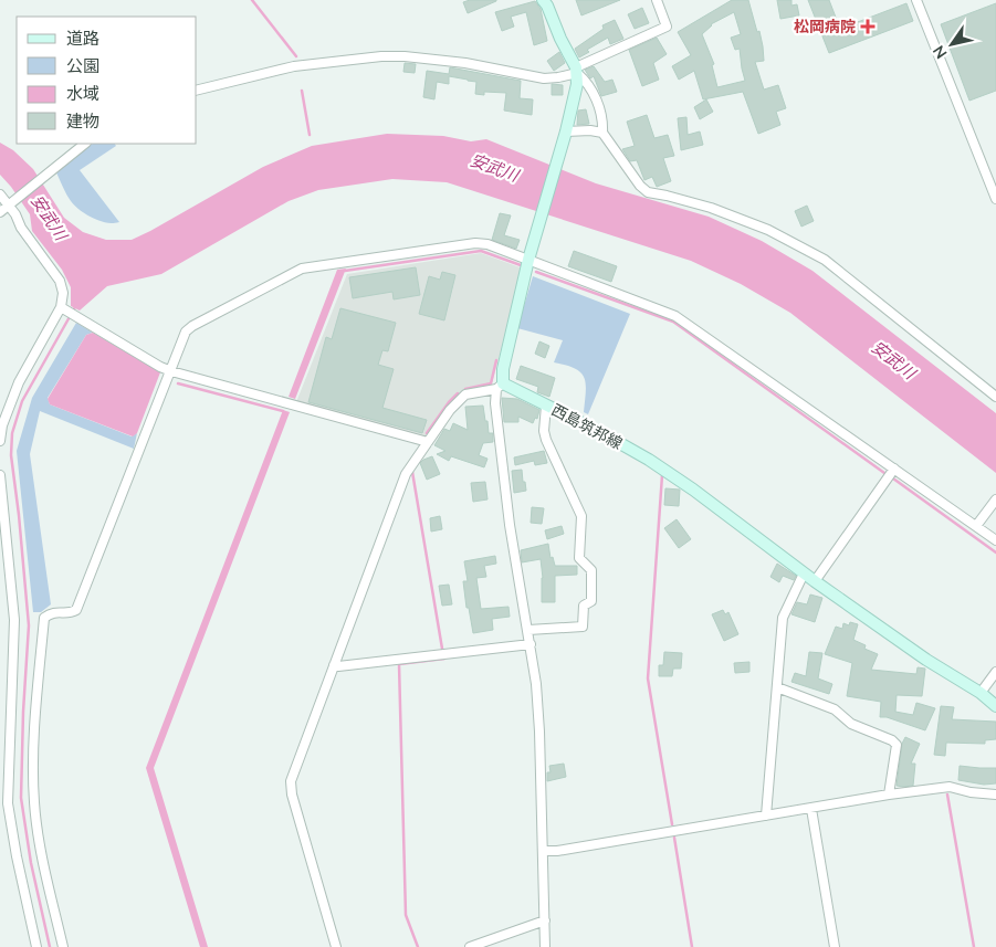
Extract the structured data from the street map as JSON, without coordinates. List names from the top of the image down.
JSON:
{
  "streets": {
    "main road": ["西島筑邦線"]
  },
  "water": ["安武川"],
  "places": {
    "health": ["松岡病院"]
  },
  "legend": [
    "道路",
    "公園",
    "水域",
    "建物"
  ],
  "north": "bottom left"
}
